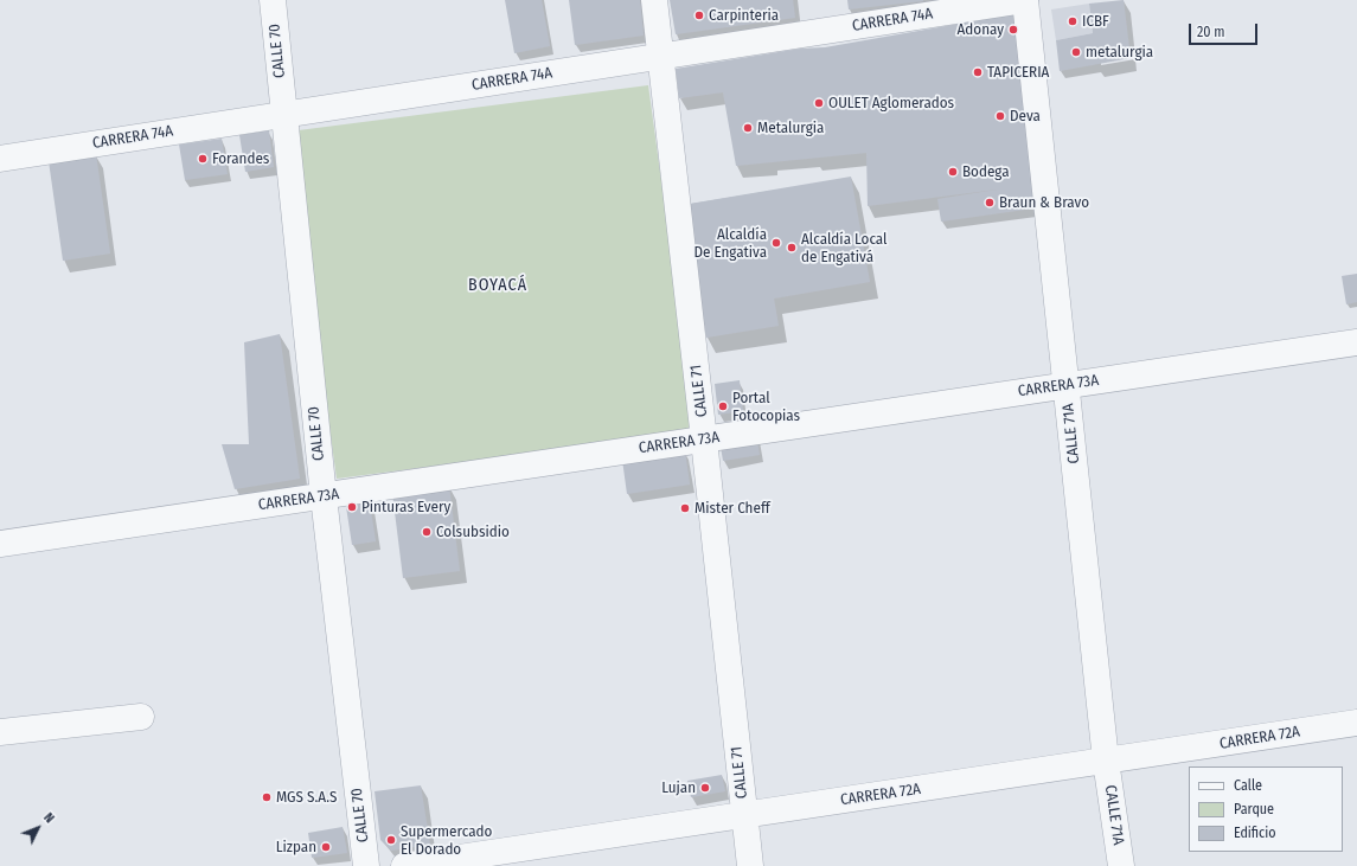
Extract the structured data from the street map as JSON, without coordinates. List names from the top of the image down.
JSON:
{
  "streets": {
    "street": [
      "CARRERA 74A",
      "CALLE 70",
      "CARRERA 73A",
      "CALLE 71",
      "CALLE 71A",
      "CARRERA 72A"
    ]
  },
  "crossings": [
    ["CARRERA 74A", "CALLE 70"],
    ["CARRERA 74A", "CALLE 71"],
    ["CARRERA 74A", "CALLE 71A"],
    ["CALLE 70", "CARRERA 73A"],
    ["CARRERA 73A", "CALLE 71"],
    ["CARRERA 73A", "CALLE 71A"],
    ["CALLE 71", "CARRERA 72A"],
    ["CALLE 71A", "CARRERA 72A"]
  ],
  "districts": ["BOYACÁ"],
  "places": [
    "Carpinteria",
    "ICBF",
    "Adonay",
    "metalurgia",
    "TAPICERIA",
    "OULET Aglomerados",
    "Deva",
    "Metalurgia",
    "Forandes",
    "Bodega",
    "Braun & Bravo",
    "Alcaldía De Engativa",
    "Alcaldía Local de Engativá",
    "Portal Fotocopias",
    "Pinturas Every",
    "Mister Cheff",
    "Colsubsidio",
    "Lujan",
    "MGS S.A.S",
    "Supermercado El Dorado",
    "Lizpan"
  ],
  "legend": ["Calle", "Parque", "Edificio"],
  "scale_bar": "20 m",
  "north": "top right"
}
